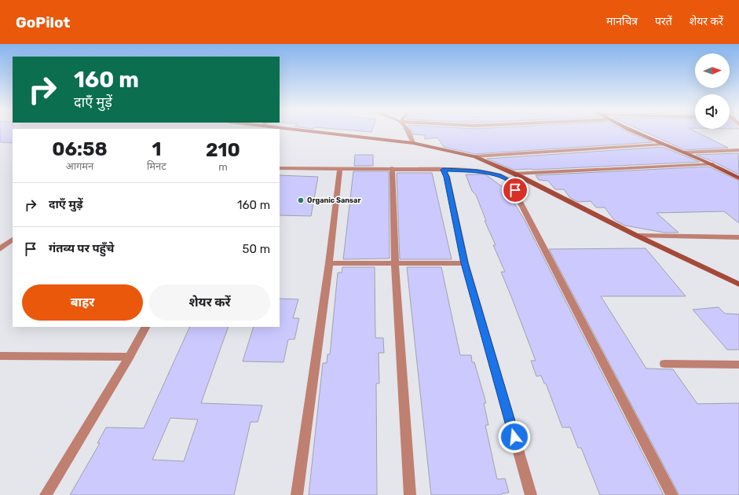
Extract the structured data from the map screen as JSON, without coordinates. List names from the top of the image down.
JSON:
{
  "places": ["Organic Sansar"],
  "north": "right",
  "page": {
    "header": "GoPilot",
    "nav": ["मानचित्र", "परतें", "शेयर करें"],
    "turn": ["160 m", "दाएँ मुड़ें"],
    "eta": [
      "06:58",
      "आगमन",
      "1",
      "मिनट",
      "210",
      "m"
    ],
    "list": [
      {
        "name": "दाएँ मुड़ें",
        "value": "160 m"
      },
      {
        "name": "गंतव्य पर पहुँचे",
        "value": "50 m"
      }
    ],
    "buttons": ["बाहर", "शेयर करें"]
  }
}
